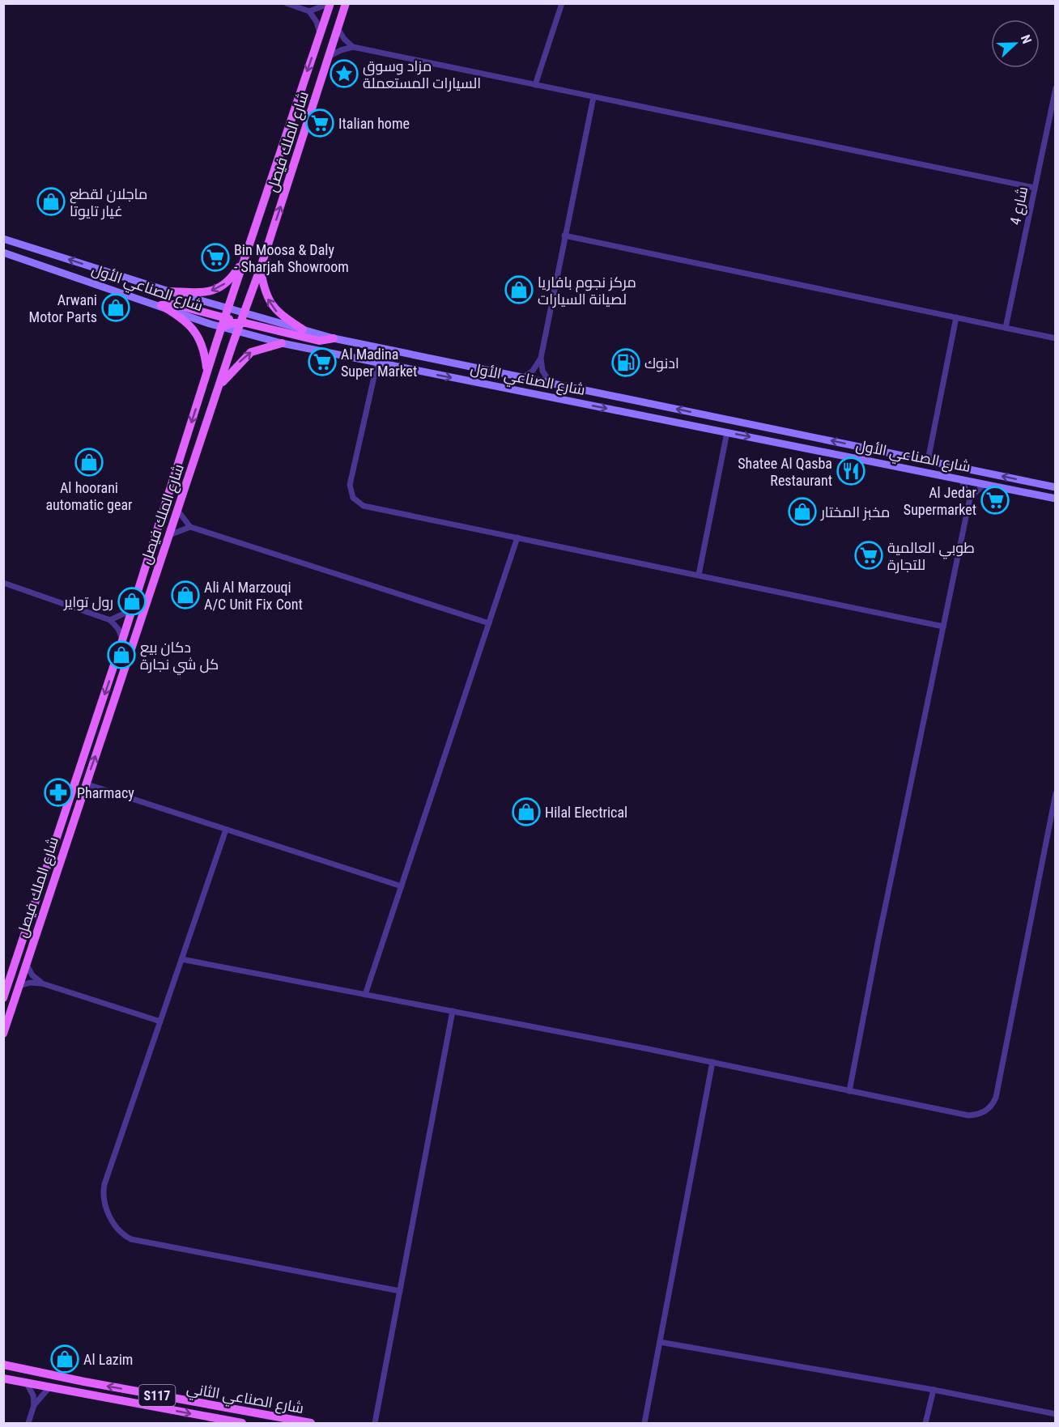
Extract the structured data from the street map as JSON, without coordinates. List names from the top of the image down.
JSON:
{
  "streets": {
    "main road": [
      "شارع الملك فيصل",
      "شارع الصناعي الأول",
      "S117",
      "شارع الصناعي الثاني"
    ],
    "street": ["شارع 4"]
  },
  "crossings": [
    ["شارع الملك فيصل", "شارع الصناعي الأول"]
  ],
  "places": {
    "place": ["مزاد وسوق السيارات المستعملة"],
    "supermarket": [
      "Italian home",
      "Bin Moosa & Daly - Sharjah Showroom",
      "Al Madina Super Market",
      "Al Jedar Supermarket",
      "طوبي العالمية للتجارة"
    ],
    "shop": [
      "ماجلان لقطع غيار تايوتا",
      "مركز نجوم بافاريا لصيانة السيارات",
      "Arwani Motor Parts",
      "Al hoorani automatic gear",
      "مخبز المختار",
      "Ali Al Marzouqi A/C Unit Fix Cont",
      "رول تواير",
      "دكان بيع كل شي نجارة",
      "Hilal Electrical",
      "Al Lazim"
    ],
    "fuel station": ["ادنوك"],
    "restaurant": ["Shatee Al Qasba Restaurant"],
    "pharmacy": ["Pharmacy"]
  },
  "north": "right"
}
